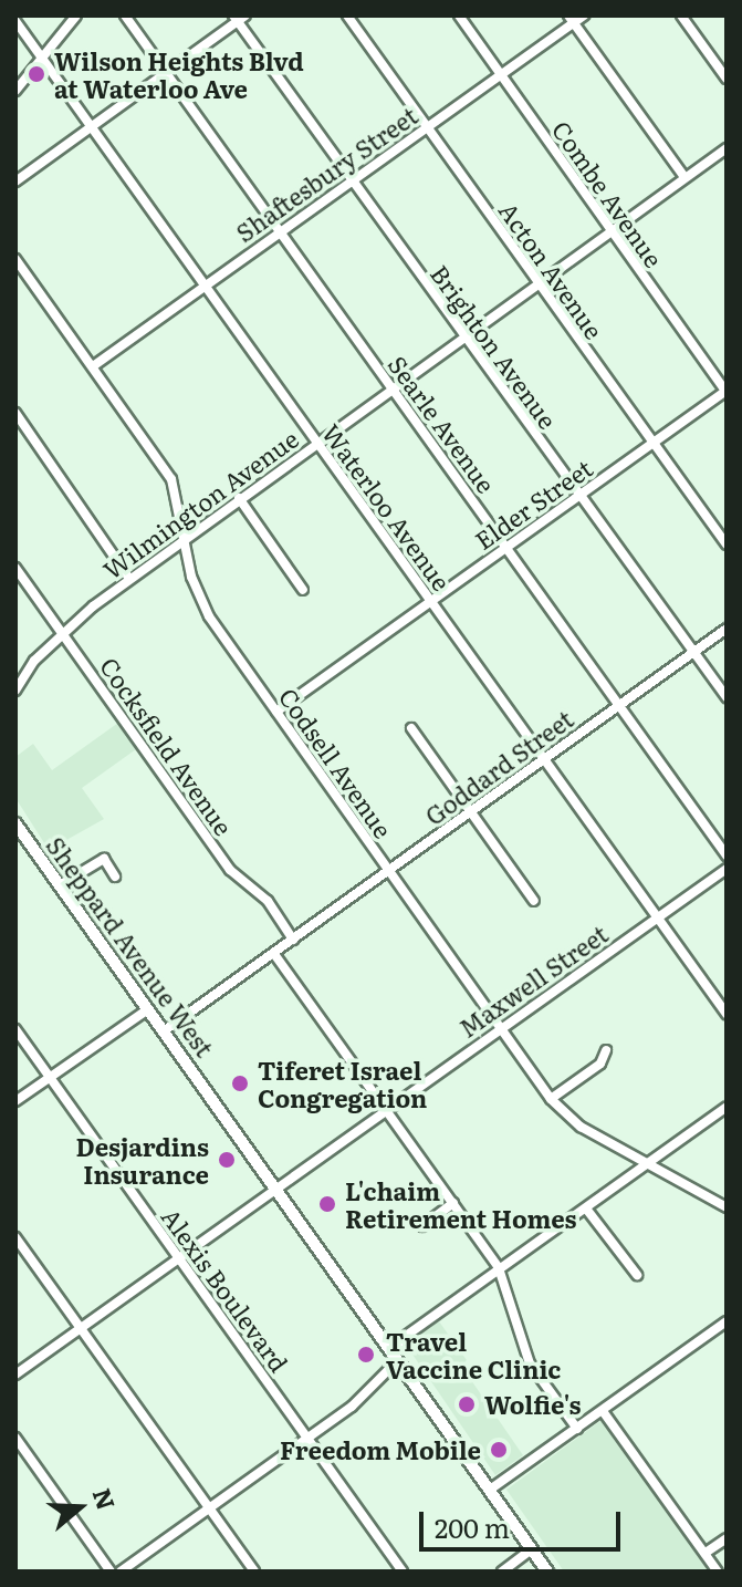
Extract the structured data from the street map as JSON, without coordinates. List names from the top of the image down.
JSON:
{
  "streets": {
    "main road": ["Sheppard Avenue West"],
    "street": [
      "Shaftesbury Street",
      "Combe Avenue",
      "Acton Avenue",
      "Brighton Avenue",
      "Searle Avenue",
      "Wilmington Avenue",
      "Elder Street",
      "Waterloo Avenue",
      "Cocksfield Avenue",
      "Codsell Avenue",
      "Goddard Street",
      "Maxwell Street",
      "Alexis Boulevard"
    ]
  },
  "crossings": [
    ["Shaftesbury Street", "Combe Avenue"],
    ["Shaftesbury Street", "Acton Avenue"],
    ["Shaftesbury Street", "Brighton Avenue"],
    ["Shaftesbury Street", "Searle Avenue"],
    ["Shaftesbury Street", "Waterloo Avenue"],
    ["Shaftesbury Street", "Codsell Avenue"],
    ["Combe Avenue", "Wilmington Avenue"],
    ["Combe Avenue", "Elder Street"],
    ["Acton Avenue", "Wilmington Avenue"],
    ["Acton Avenue", "Elder Street"],
    ["Brighton Avenue", "Wilmington Avenue"],
    ["Brighton Avenue", "Elder Street"],
    ["Brighton Avenue", "Goddard Street"],
    ["Searle Avenue", "Wilmington Avenue"],
    ["Searle Avenue", "Elder Street"],
    ["Searle Avenue", "Goddard Street"],
    ["Wilmington Avenue", "Waterloo Avenue"],
    ["Wilmington Avenue", "Cocksfield Avenue"],
    ["Wilmington Avenue", "Codsell Avenue"],
    ["Elder Street", "Waterloo Avenue"],
    ["Elder Street", "Codsell Avenue"],
    ["Waterloo Avenue", "Goddard Street"],
    ["Waterloo Avenue", "Maxwell Street"],
    ["Cocksfield Avenue", "Goddard Street"],
    ["Codsell Avenue", "Goddard Street"],
    ["Codsell Avenue", "Maxwell Street"],
    ["Goddard Street", "Sheppard Avenue West"],
    ["Sheppard Avenue West", "Maxwell Street"],
    ["Maxwell Street", "Alexis Boulevard"]
  ],
  "places": [
    "Wilson Heights Blvd at Waterloo Ave",
    "Tiferet Israel Congregation",
    "Desjardins Insurance",
    "L'chaim Retirement Homes",
    "Travel Vaccine Clinic",
    "Wolfie's",
    "Freedom Mobile"
  ],
  "scale_bar": "200 m",
  "north": "right"
}
